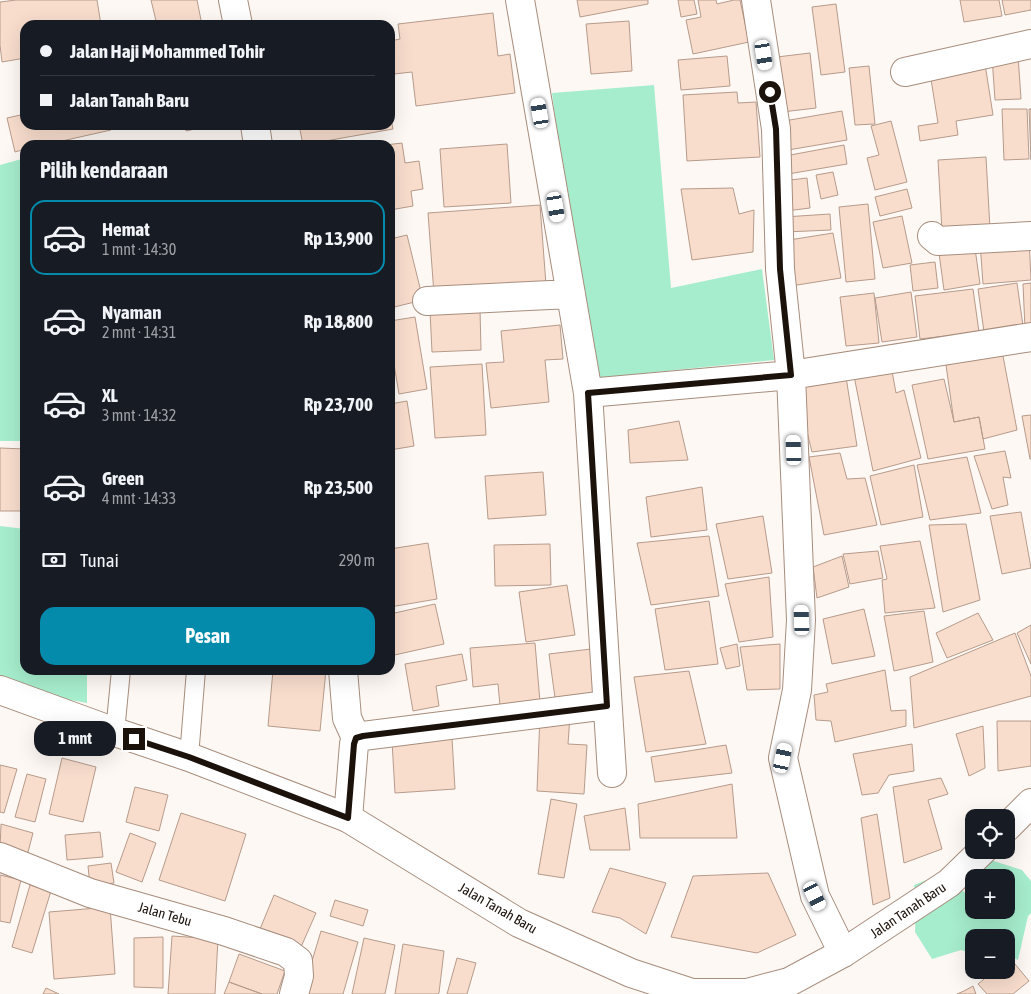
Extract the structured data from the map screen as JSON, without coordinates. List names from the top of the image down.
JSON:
{
  "streets": {
    "street": ["Jalan Tanah Baru", "Jalan Tebu"]
  },
  "page": {
    "banner": ["Jalan Haji Mohammed Tohir", "Jalan Tanah Baru"],
    "heading": "Pilih kendaraan",
    "list": [
      {
        "name": "Hemat",
        "note": "1 mnt · 14:30",
        "value": "Rp 13,900"
      },
      {
        "name": "Nyaman",
        "note": "2 mnt · 14:31",
        "value": "Rp 18,800"
      },
      {
        "name": "XL",
        "note": "3 mnt · 14:32",
        "value": "Rp 23,700"
      },
      {
        "name": "Green",
        "note": "4 mnt · 14:33",
        "value": "Rp 23,500"
      }
    ],
    "pay": ["Tunai", "290 m"],
    "buttons": "Pesan",
    "bubble": "1 mnt",
    "map_buttons": ["+", "−"]
  }
}
